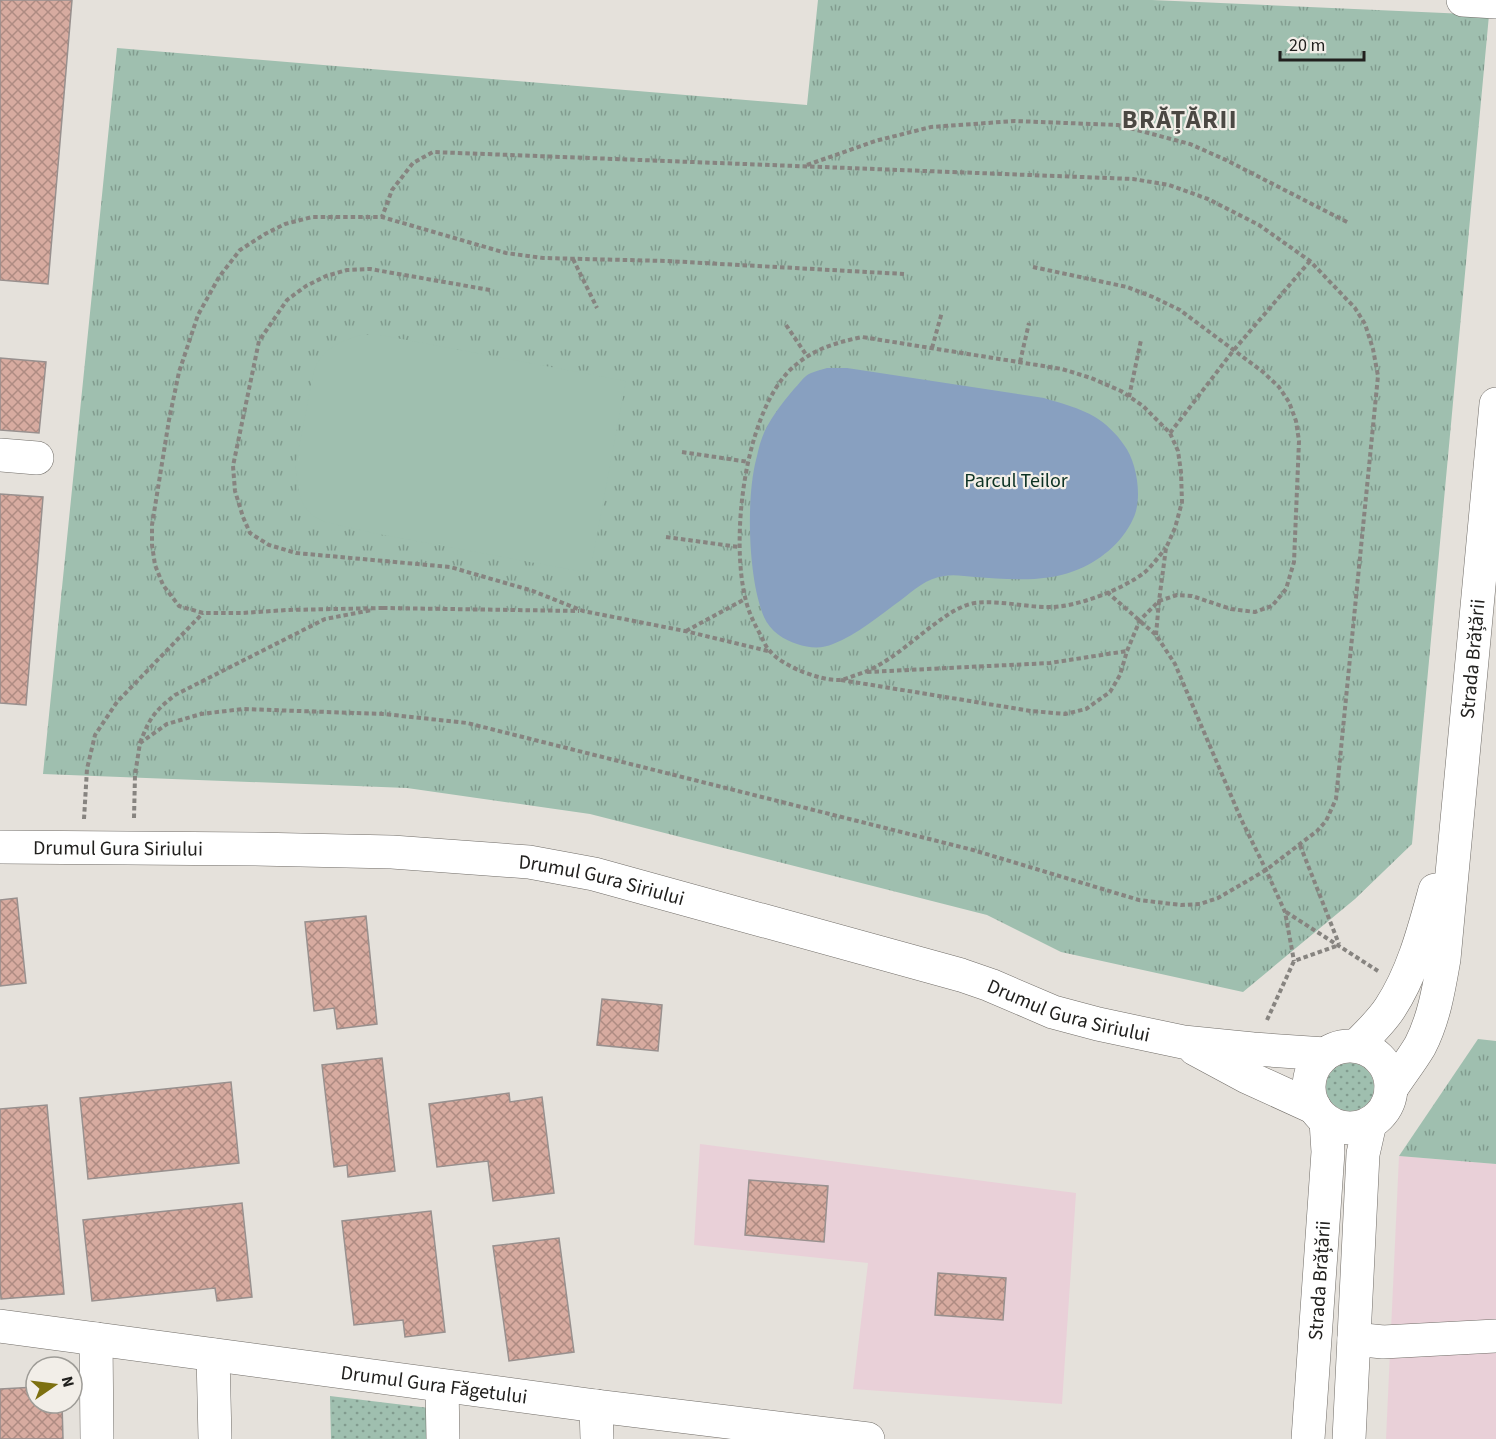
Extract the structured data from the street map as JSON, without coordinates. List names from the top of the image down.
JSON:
{
  "streets": {
    "street": ["Strada Brățării", "Drumul Gura Siriului", "Drumul Gura Făgetului"]
  },
  "crossings": [
    ["Strada Brățării", "Drumul Gura Siriului"]
  ],
  "districts": ["BRĂȚĂRII"],
  "parks": ["Parcul Teilor"],
  "scale_bar": "20 m",
  "north": "right"
}
